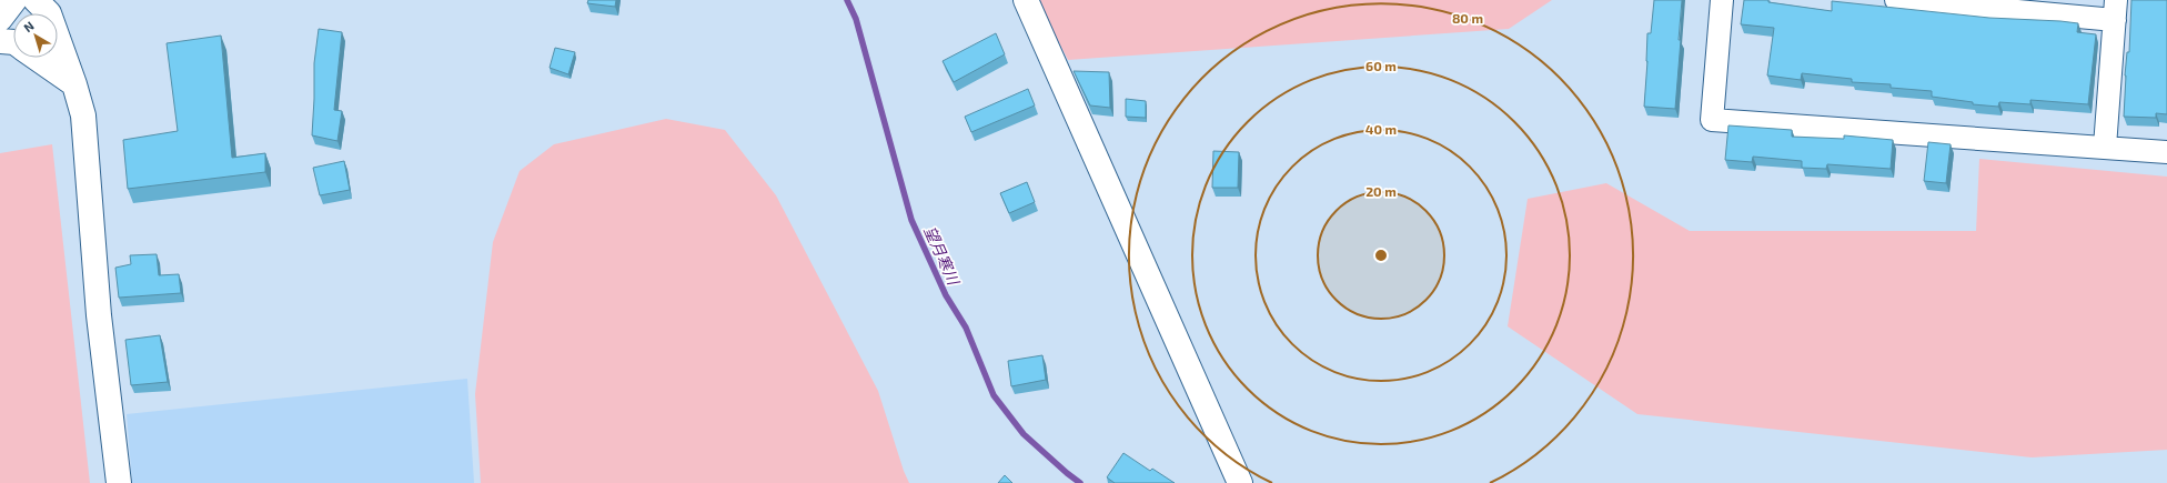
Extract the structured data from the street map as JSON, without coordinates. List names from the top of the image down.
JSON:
{
  "water": ["望月寒川"],
  "north": "top left",
  "rings": [
    "80 m",
    "60 m",
    "40 m",
    "20 m"
  ]
}
